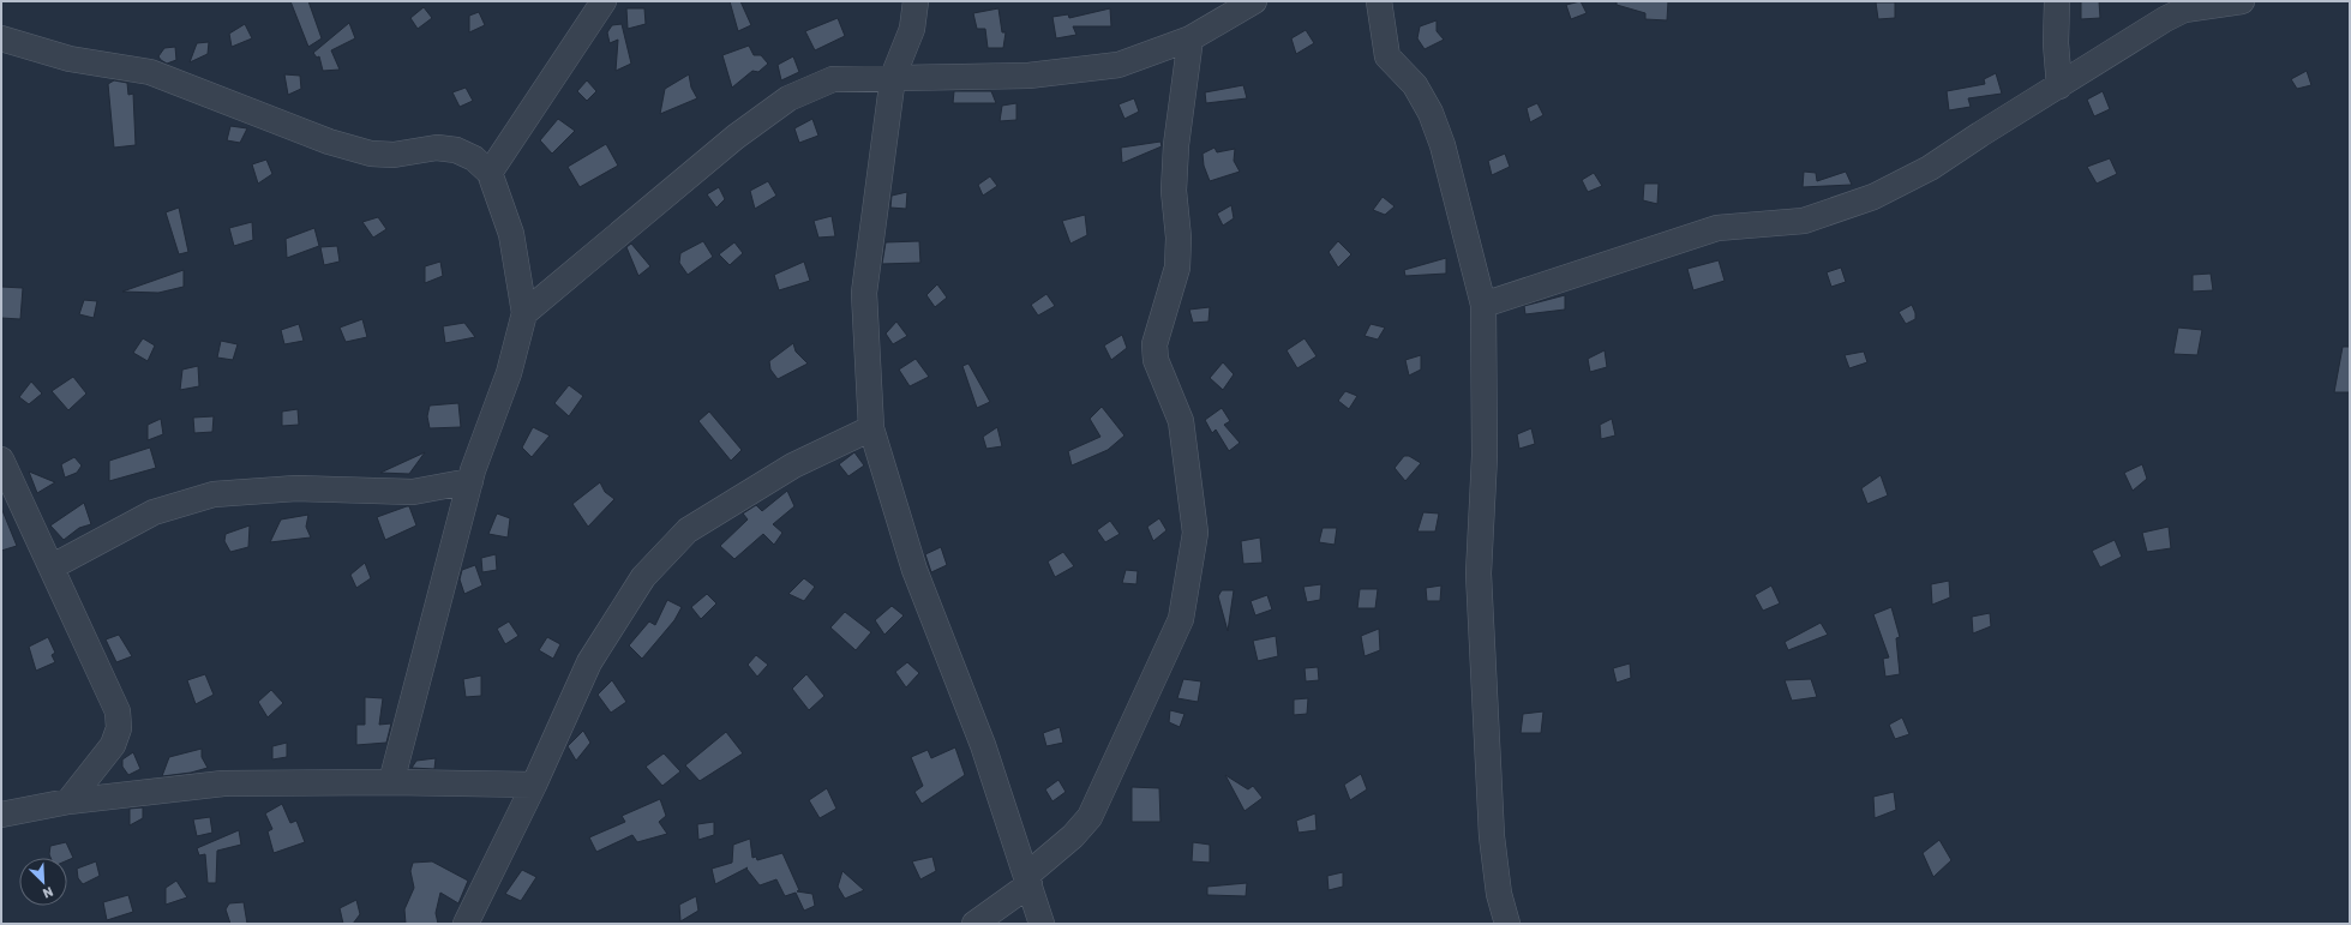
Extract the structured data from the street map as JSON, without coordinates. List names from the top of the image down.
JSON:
{
  "north": "bottom right"
}
